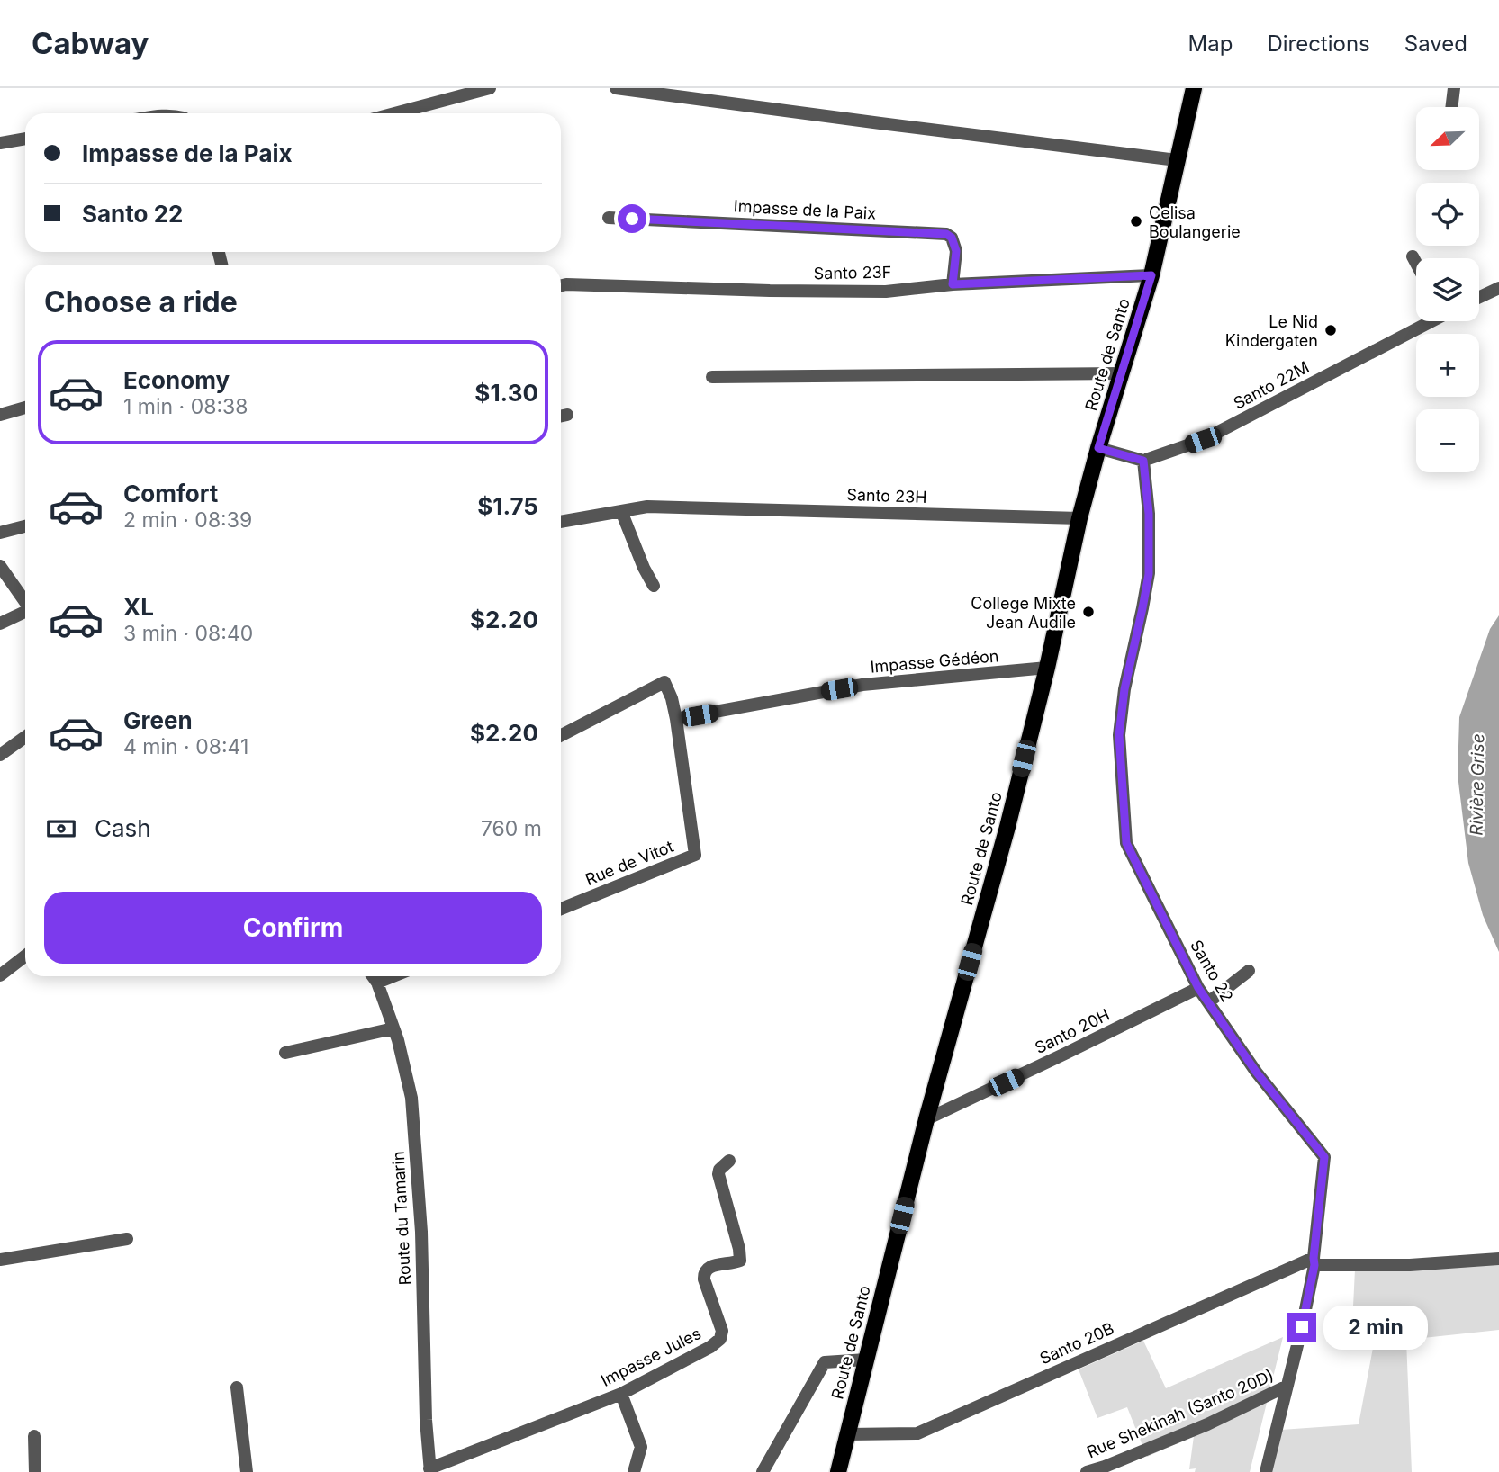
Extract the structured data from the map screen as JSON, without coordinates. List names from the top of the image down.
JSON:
{
  "streets": {
    "main road": ["Route de Santo"],
    "street": [
      "Impasse de la Paix",
      "Santo 23F",
      "Santo 22M",
      "Santo 23H",
      "Impasse Gédéon",
      "Rue de Vitot",
      "Santo 22",
      "Santo 20H",
      "Route du Tamarin",
      "Santo 20B",
      "Impasse Jules",
      "Rue Shekinah (Santo 20D)"
    ]
  },
  "crossings": [
    ["Impasse de la Paix", "Santo 23F"],
    ["Santo 23F", "Route de Santo"],
    ["Route de Santo", "Santo 23H"],
    ["Route de Santo", "Impasse Gédéon"],
    ["Route de Santo", "Santo 20H"],
    ["Route de Santo", "Santo 20B"],
    ["Santo 22M", "Santo 22"],
    ["Impasse Gédéon", "Rue de Vitot"],
    ["Santo 22", "Santo 20H"],
    ["Santo 22", "Santo 20B"],
    ["Santo 22", "Rue Shekinah (Santo 20D)"],
    ["Route du Tamarin", "Impasse Jules"]
  ],
  "water": ["Rivière Grise"],
  "places": ["Celisa Boulangerie", "Le Nid Kindergaten", "College Mixte Jean Audile"],
  "north": "bottom left",
  "page": {
    "header": "Cabway",
    "nav": ["Map", "Directions", "Saved"],
    "map_buttons": ["+", "−"],
    "banner": ["Impasse de la Paix", "Santo 22"],
    "heading": "Choose a ride",
    "list": [
      {
        "name": "Economy",
        "note": "1 min · 08:38",
        "value": "$1.30"
      },
      {
        "name": "Comfort",
        "note": "2 min · 08:39",
        "value": "$1.75"
      },
      {
        "name": "XL",
        "note": "3 min · 08:40",
        "value": "$2.20"
      },
      {
        "name": "Green",
        "note": "4 min · 08:41",
        "value": "$2.20"
      }
    ],
    "pay": ["Cash", "760 m"],
    "buttons": "Confirm",
    "bubble": "2 min"
  }
}
